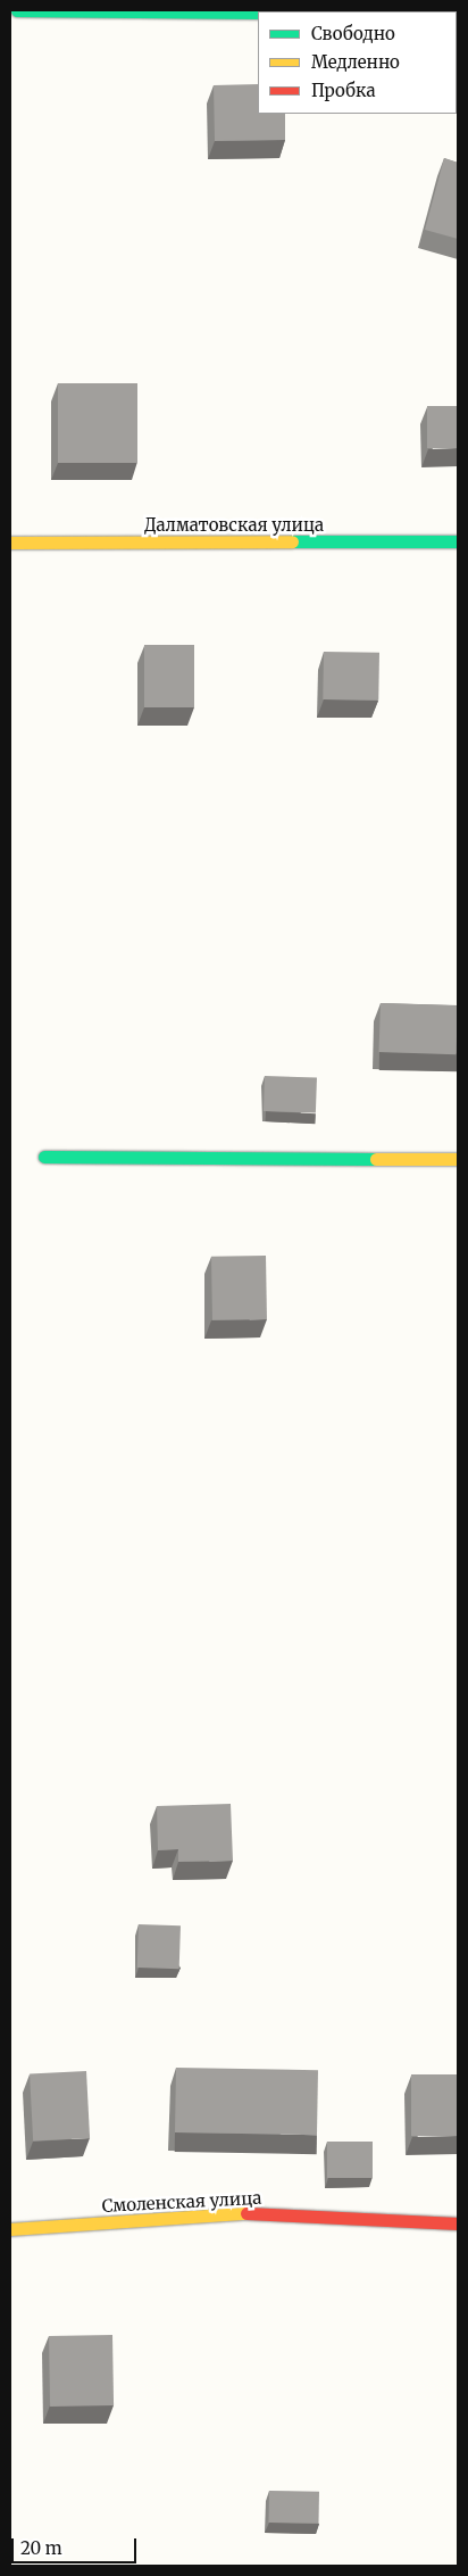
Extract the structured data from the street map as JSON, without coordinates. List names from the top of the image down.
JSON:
{
  "streets": {
    "street": ["Далматовская улица", "Смоленская улица"]
  },
  "legend": ["Свободно", "Медленно", "Пробка"],
  "scale_bar": "20 m"
}
